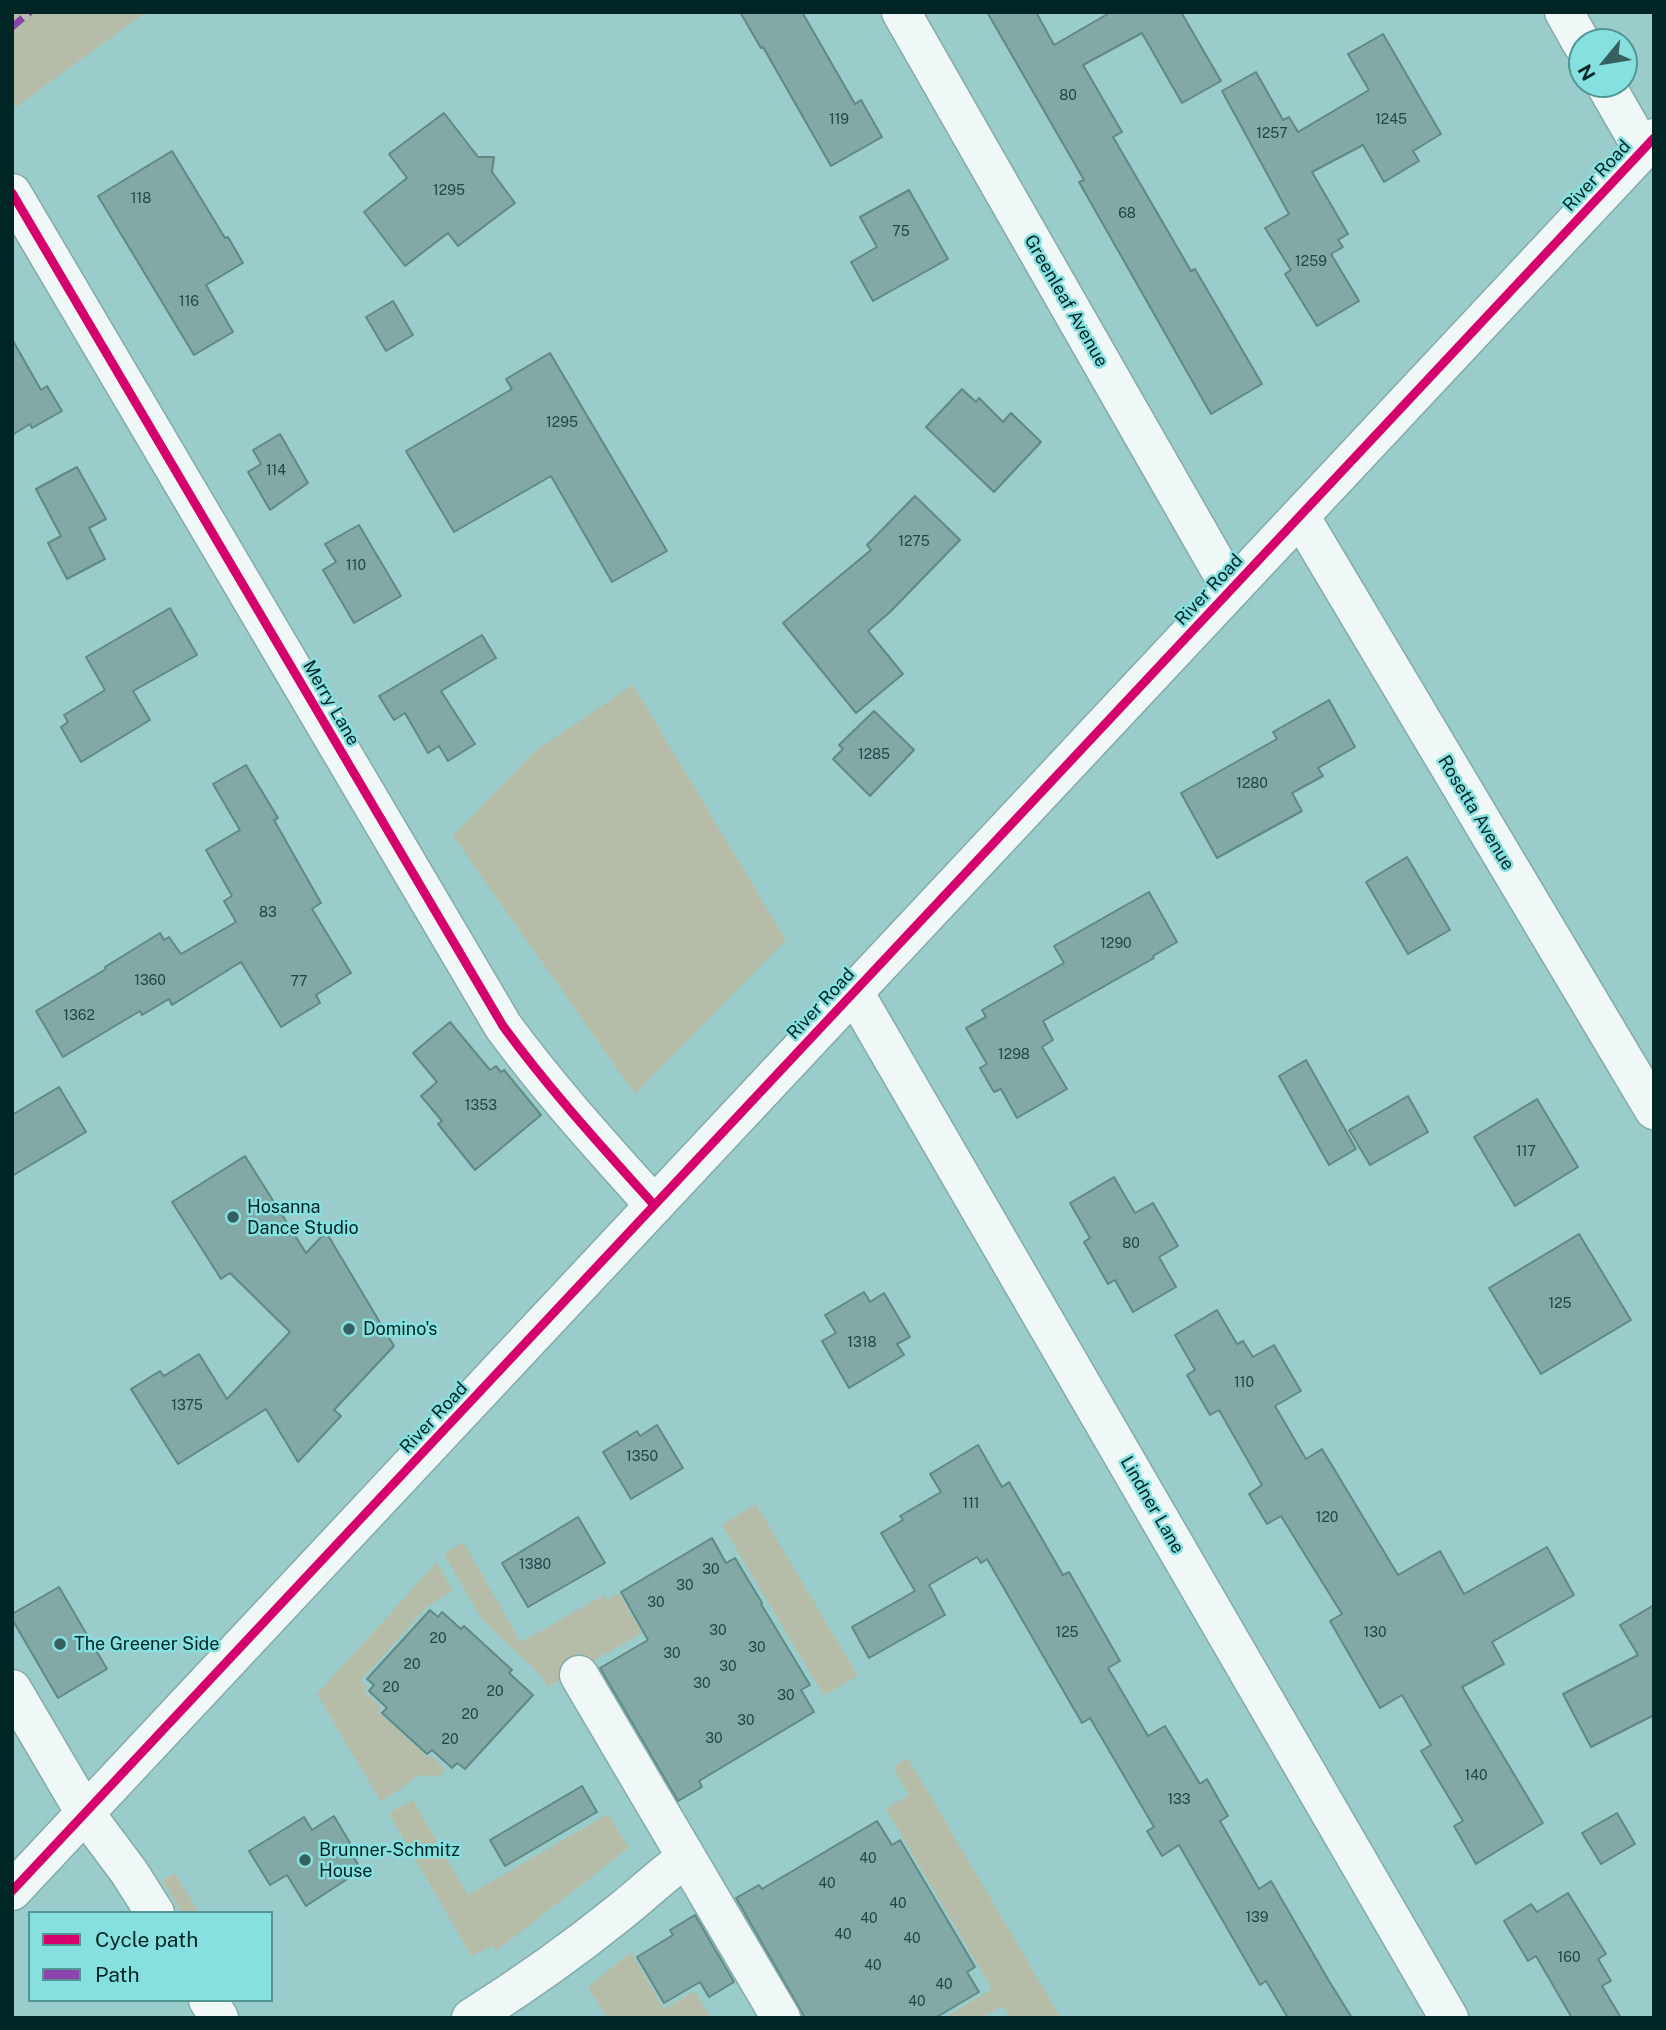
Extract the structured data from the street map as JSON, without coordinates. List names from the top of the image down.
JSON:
{
  "streets": {
    "street": [
      "River Road",
      "Greenleaf Avenue",
      "Merry Lane",
      "Rosetta Avenue",
      "Lindner Lane"
    ]
  },
  "crossings": [
    ["River Road", "Greenleaf Avenue"],
    ["River Road", "Merry Lane"],
    ["River Road", "Rosetta Avenue"],
    ["River Road", "Lindner Lane"]
  ],
  "places": [
    "Hosanna Dance Studio",
    "Domino's",
    "The Greener Side",
    "Brunner-Schmitz House"
  ],
  "house_numbers": [
    "80",
    "119",
    "1245",
    "1257",
    "1295",
    "118",
    "68",
    "75",
    "1259",
    "116",
    "1295",
    "114",
    "1275",
    "110",
    "1285",
    "1280",
    "83",
    "1290",
    "1360",
    "77",
    "1362",
    "1298",
    "1353",
    "117",
    "80",
    "125",
    "1318",
    "110",
    "1375",
    "1350",
    "111",
    "120",
    "1380",
    "30",
    "30",
    "30",
    "30",
    "125",
    "130",
    "20",
    "30",
    "30",
    "20",
    "30",
    "30",
    "20",
    "20",
    "30",
    "20",
    "30",
    "30",
    "20",
    "140",
    "133",
    "40",
    "40",
    "40",
    "139",
    "40",
    "40",
    "40",
    "160",
    "40",
    "40",
    "40"
  ],
  "legend": ["Cycle path", "Path"],
  "north": "bottom left"
}
